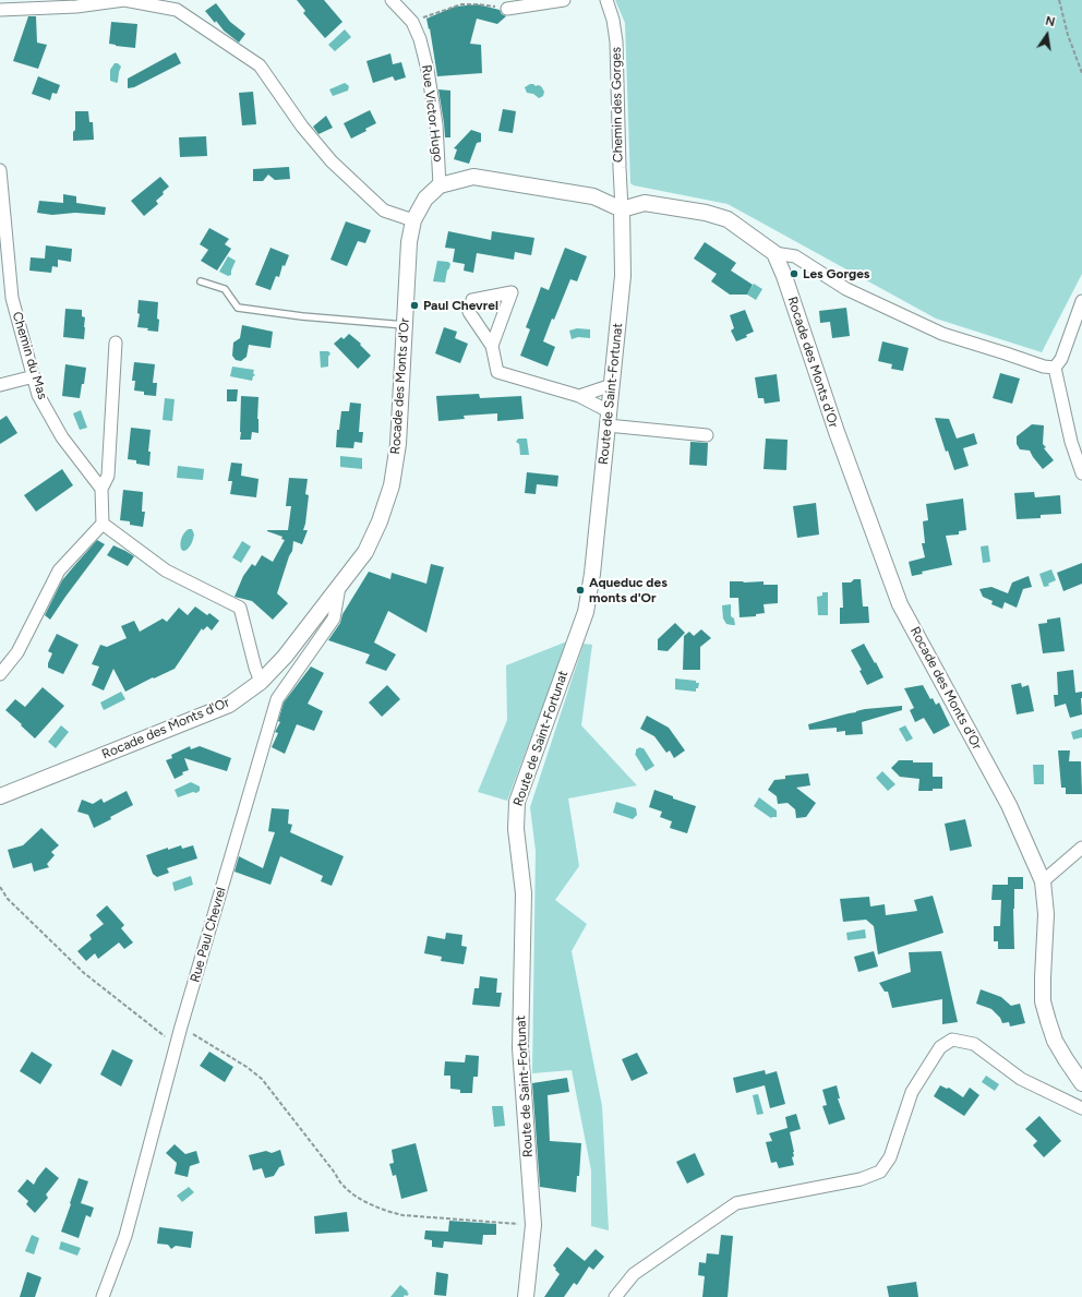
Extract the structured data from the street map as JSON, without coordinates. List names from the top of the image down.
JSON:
{
  "streets": {
    "street": [
      "Chemin des Gorges",
      "Rue Victor Hugo",
      "Chemin du Mas",
      "Rocade des Monts d'Or",
      "Route de Saint-Fortunat",
      "Rue Paul Chevrel"
    ]
  },
  "crossings": [
    ["Chemin des Gorges", "Rocade des Monts d'Or"],
    ["Chemin des Gorges", "Route de Saint-Fortunat"],
    ["Rue Victor Hugo", "Rocade des Monts d'Or"],
    ["Rocade des Monts d'Or", "Route de Saint-Fortunat"],
    ["Rocade des Monts d'Or", "Rue Paul Chevrel"]
  ],
  "places": ["Les Gorges", "Paul Chevrel", "Aqueduc des monts d'Or"],
  "north": "top"
}
